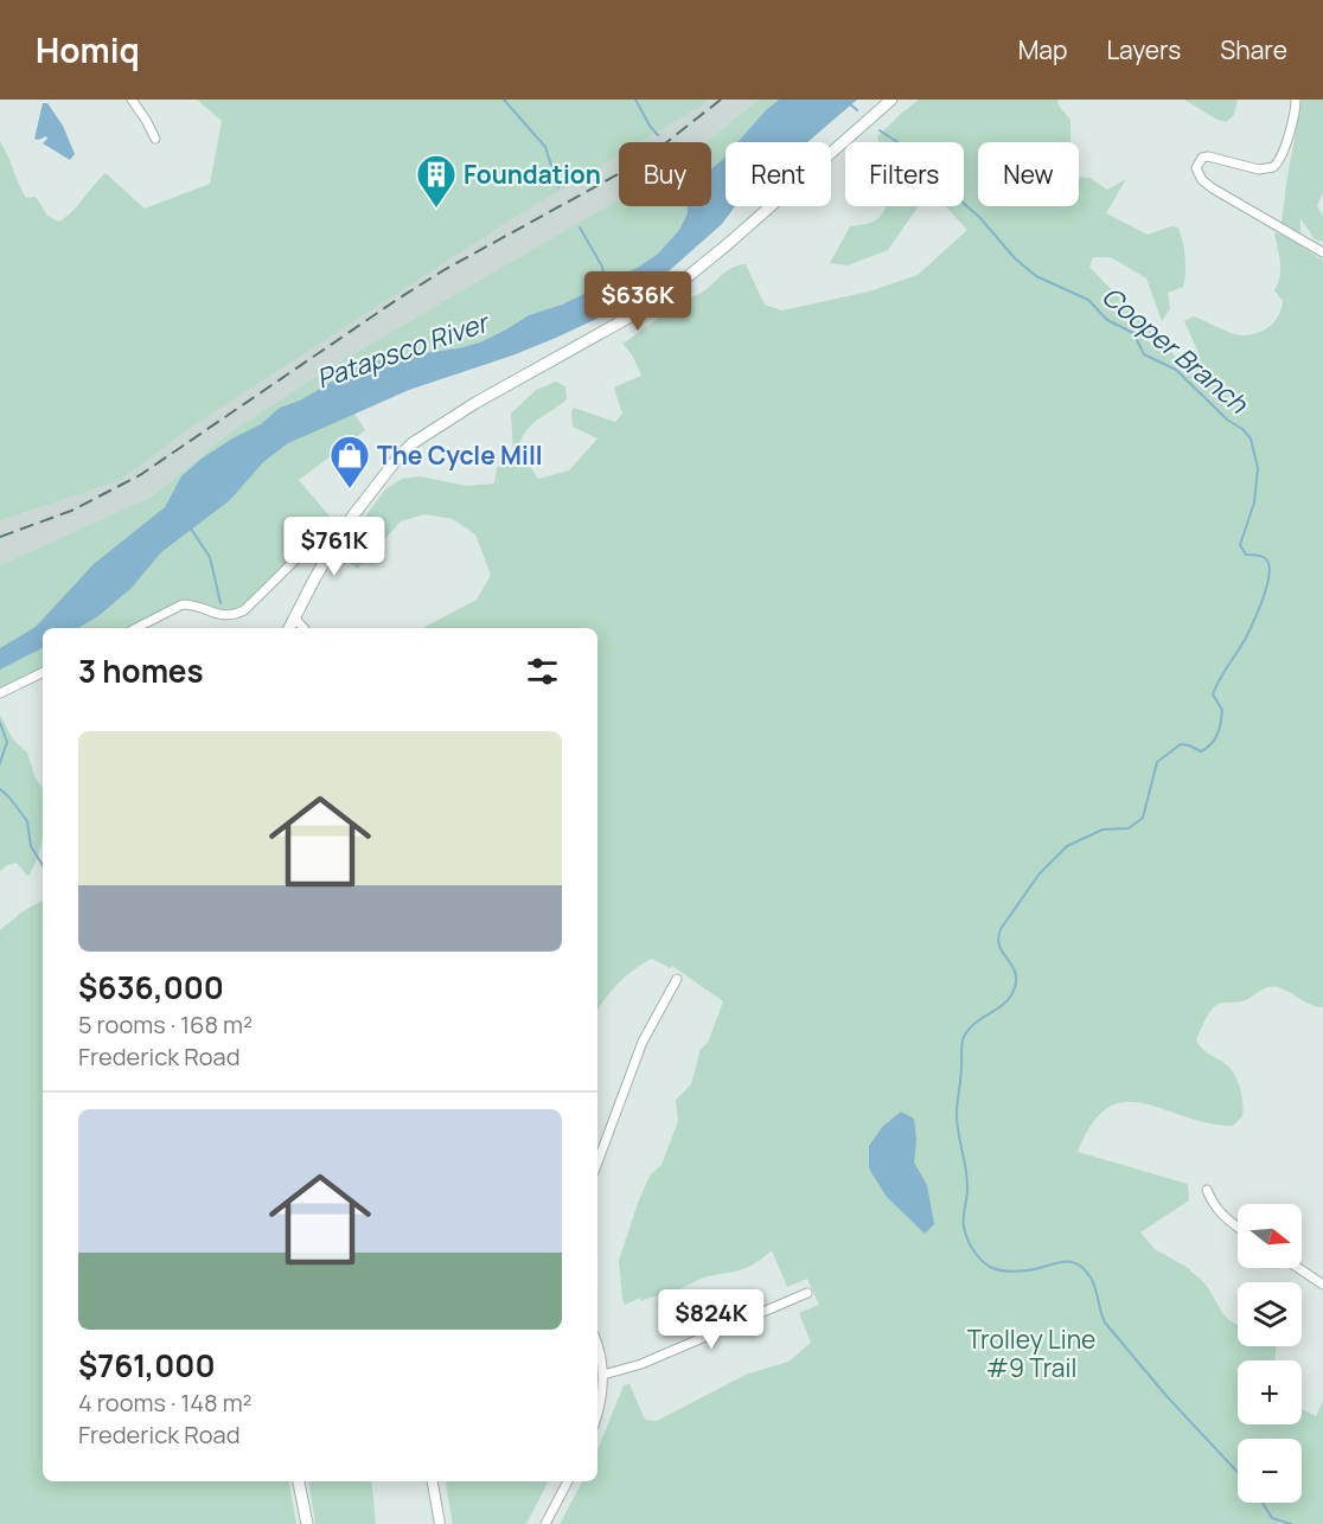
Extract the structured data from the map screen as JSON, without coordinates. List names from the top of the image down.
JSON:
{
  "water": ["Cooper Branch", "Patapsco River"],
  "parks": ["Trolley Line #9 Trail"],
  "places": {
    "building": ["Foundation"],
    "shop": ["The Cycle Mill"]
  },
  "north": "right",
  "page": {
    "header": "Homiq",
    "nav": ["Map", "Layers", "Share"],
    "chip": [
      "Buy",
      "Rent",
      "Filters",
      "New"
    ],
    "price": ["$636K", "$761K", "$824K"],
    "heading": "3 homes",
    "list": [
      {
        "name": "$636,000",
        "note": "5 rooms · 168 m² · Frederick Road"
      },
      {
        "name": "$761,000",
        "note": "4 rooms · 148 m² · Frederick Road"
      }
    ],
    "map_buttons": ["+", "−"]
  }
}
